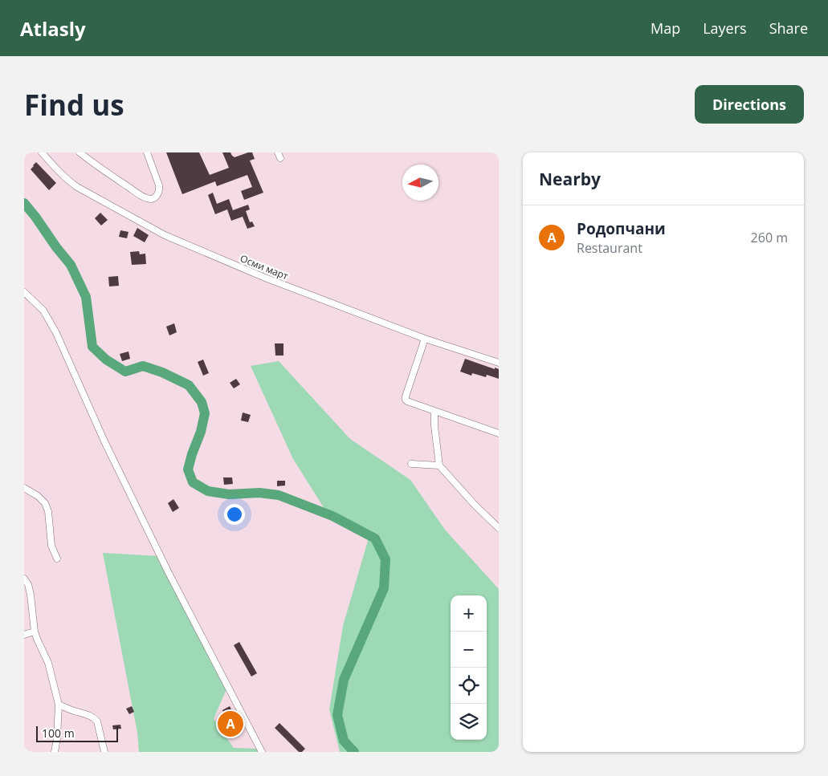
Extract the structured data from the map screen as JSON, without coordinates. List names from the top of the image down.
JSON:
{
  "streets": {
    "street": ["Осми март"]
  },
  "scale_bar": "100 m",
  "north": "left",
  "page": {
    "header": "Atlasly",
    "nav": ["Map", "Layers", "Share"],
    "buttons": "Directions",
    "title": "Find us",
    "heading": "Nearby",
    "list": [
      {
        "mark": "A",
        "name": "Родопчани",
        "note": "Restaurant",
        "value": "260 m"
      }
    ],
    "map_buttons": ["+", "−"],
    "pins": "A",
    "scale": "100 m"
  }
}
